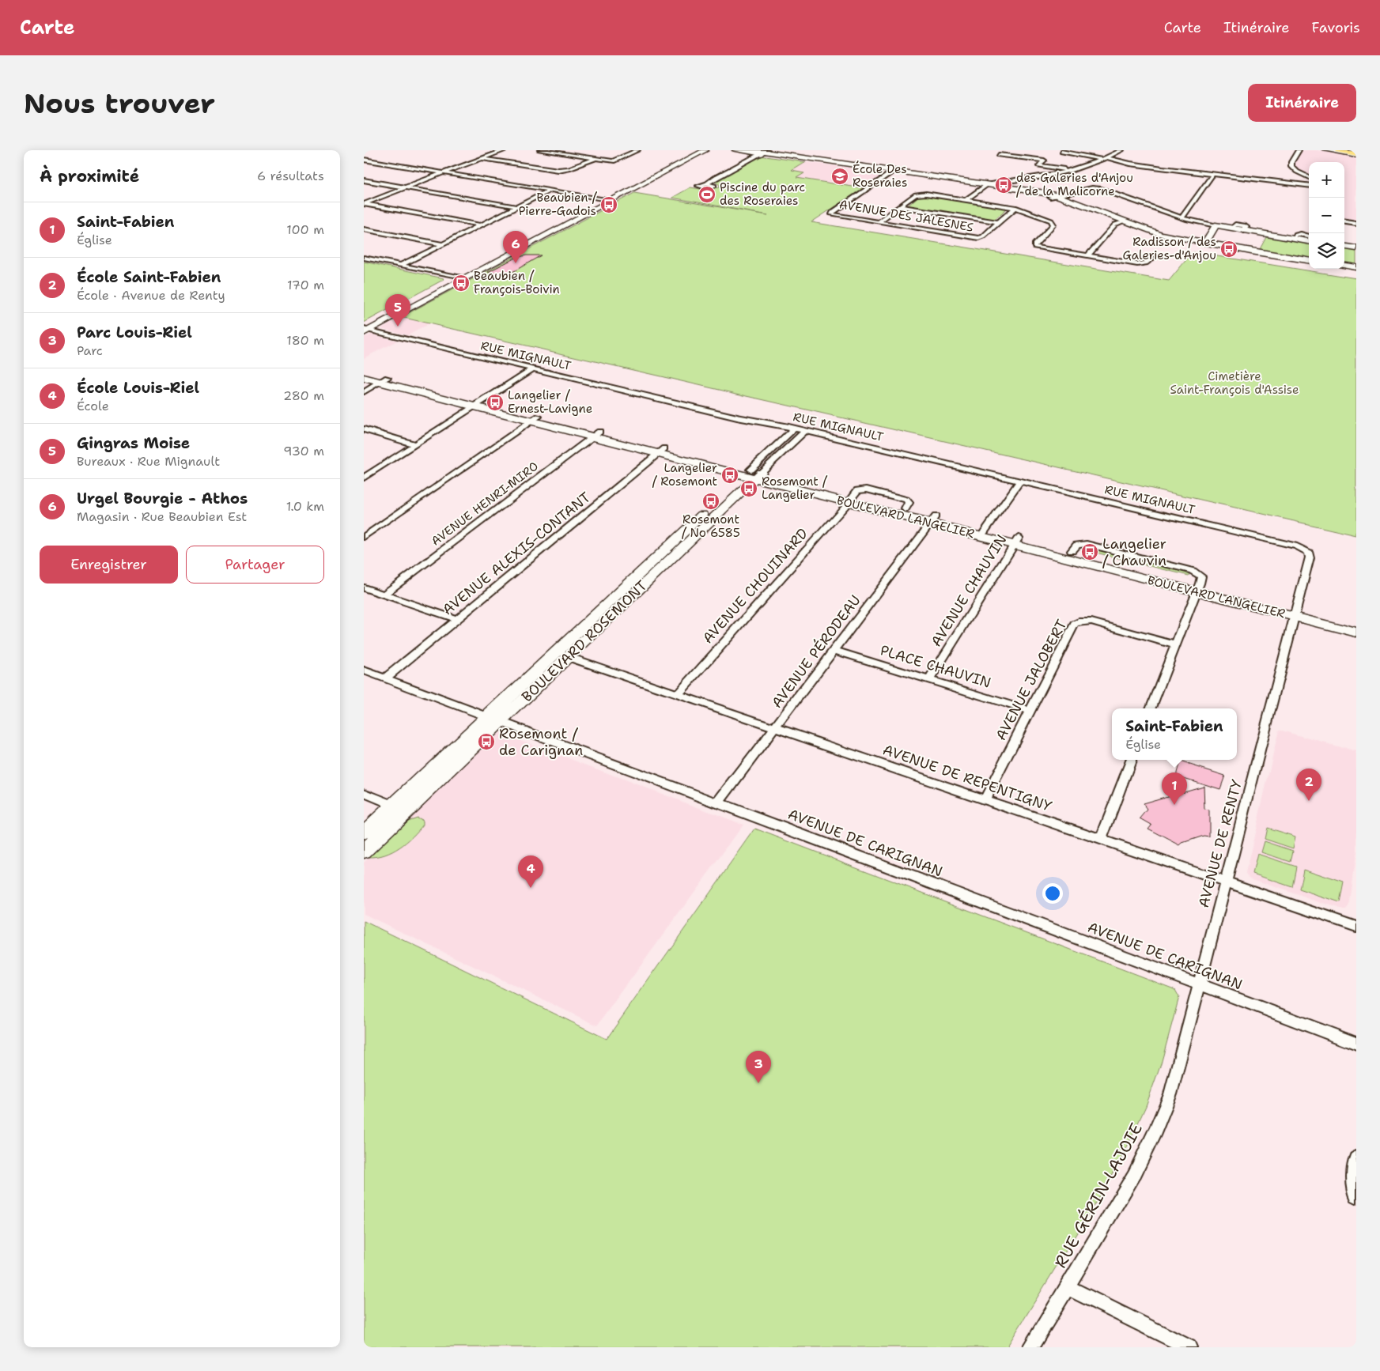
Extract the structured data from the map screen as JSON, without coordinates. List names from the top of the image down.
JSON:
{
  "streets": {
    "main road": ["BOULEVARD LANGELIER", "BOULEVARD ROSEMONT"],
    "street": [
      "AVENUE DES JALESNES",
      "RUE MIGNAULT",
      "AVENUE HENRI-MIRO",
      "AVENUE ALEXIS-CONTANT",
      "AVENUE CHOUINARD",
      "AVENUE CHAUVIN",
      "AVENUE PÉRODEAU",
      "PLACE CHAUVIN",
      "AVENUE JALOBERT",
      "AVENUE DE REPENTIGNY",
      "AVENUE DE CARIGNAN",
      "AVENUE DE RENTY",
      "RUE GÉRIN-LAJOIE"
    ]
  },
  "crossings": [
    ["RUE MIGNAULT", "AVENUE CHAUVIN"],
    ["RUE MIGNAULT", "BOULEVARD ROSEMONT"],
    ["RUE MIGNAULT", "AVENUE DE RENTY"],
    ["AVENUE HENRI-MIRO", "BOULEVARD LANGELIER"],
    ["BOULEVARD LANGELIER", "AVENUE ALEXIS-CONTANT"],
    ["BOULEVARD LANGELIER", "AVENUE CHOUINARD"],
    ["BOULEVARD LANGELIER", "AVENUE CHAUVIN"],
    ["BOULEVARD LANGELIER", "BOULEVARD ROSEMONT"],
    ["BOULEVARD LANGELIER", "AVENUE PÉRODEAU"],
    ["BOULEVARD LANGELIER", "AVENUE DE RENTY"],
    ["AVENUE ALEXIS-CONTANT", "AVENUE DE CARIGNAN"],
    ["AVENUE CHOUINARD", "AVENUE DE REPENTIGNY"],
    ["AVENUE CHAUVIN", "PLACE CHAUVIN"],
    ["BOULEVARD ROSEMONT", "AVENUE DE REPENTIGNY"],
    ["BOULEVARD ROSEMONT", "AVENUE DE CARIGNAN"],
    ["AVENUE PÉRODEAU", "PLACE CHAUVIN"],
    ["AVENUE PÉRODEAU", "AVENUE DE REPENTIGNY"],
    ["AVENUE PÉRODEAU", "AVENUE DE CARIGNAN"],
    ["PLACE CHAUVIN", "AVENUE JALOBERT"],
    ["AVENUE JALOBERT", "AVENUE DE REPENTIGNY"],
    ["AVENUE DE REPENTIGNY", "AVENUE DE RENTY"],
    ["AVENUE DE CARIGNAN", "AVENUE DE RENTY"],
    ["AVENUE DE CARIGNAN", "RUE GÉRIN-LAJOIE"],
    ["AVENUE DE RENTY", "RUE GÉRIN-LAJOIE"]
  ],
  "parks": ["Cimetière Saint-François d'Assise"],
  "places": {
    "school or university": ["École Des Roseraies"],
    "bus stop": [
      "des Galeries d'Anjou / de la Malicorne",
      "Beaubien / Pierre-Gadois",
      "Radisson / des Galeries-d'Anjou",
      "Beaubien / François-Boivin",
      "Langelier / Ernest-Lavigne",
      "Langelier / Rosemont",
      "Rosemont / Langelier",
      "Rosemont / No 6585",
      "Langelier / Chauvin",
      "Rosemont / de Carignan"
    ],
    "sports": ["Piscine du parc des Roseraies"]
  },
  "page": {
    "header": "Carte",
    "nav": ["Carte", "Itinéraire", "Favoris"],
    "buttons": [
      "Itinéraire",
      ["Enregistrer", "Partager"]
    ],
    "title": "Nous trouver",
    "heading": ["À proximité", "6 résultats"],
    "map_buttons": ["+", "−"],
    "list": [
      {
        "mark": "1",
        "name": "Saint-Fabien",
        "note": "Église",
        "value": "100 m"
      },
      {
        "mark": "2",
        "name": "École Saint-Fabien",
        "note": "École · Avenue de Renty",
        "value": "170 m"
      },
      {
        "mark": "3",
        "name": "Parc Louis-Riel",
        "note": "Parc",
        "value": "180 m"
      },
      {
        "mark": "4",
        "name": "École Louis-Riel",
        "note": "École",
        "value": "280 m"
      },
      {
        "mark": "5",
        "name": "Gingras Moise",
        "note": "Bureaux · Rue Mignault",
        "value": "930 m"
      },
      {
        "mark": "6",
        "name": "Urgel Bourgie - Athos",
        "note": "Magasin · Rue Beaubien Est",
        "value": "1.0 km"
      }
    ],
    "pins": [
      "6",
      "5",
      "2",
      "1",
      "4",
      "3"
    ],
    "popup": ["Saint-Fabien", "Église"]
  }
}
